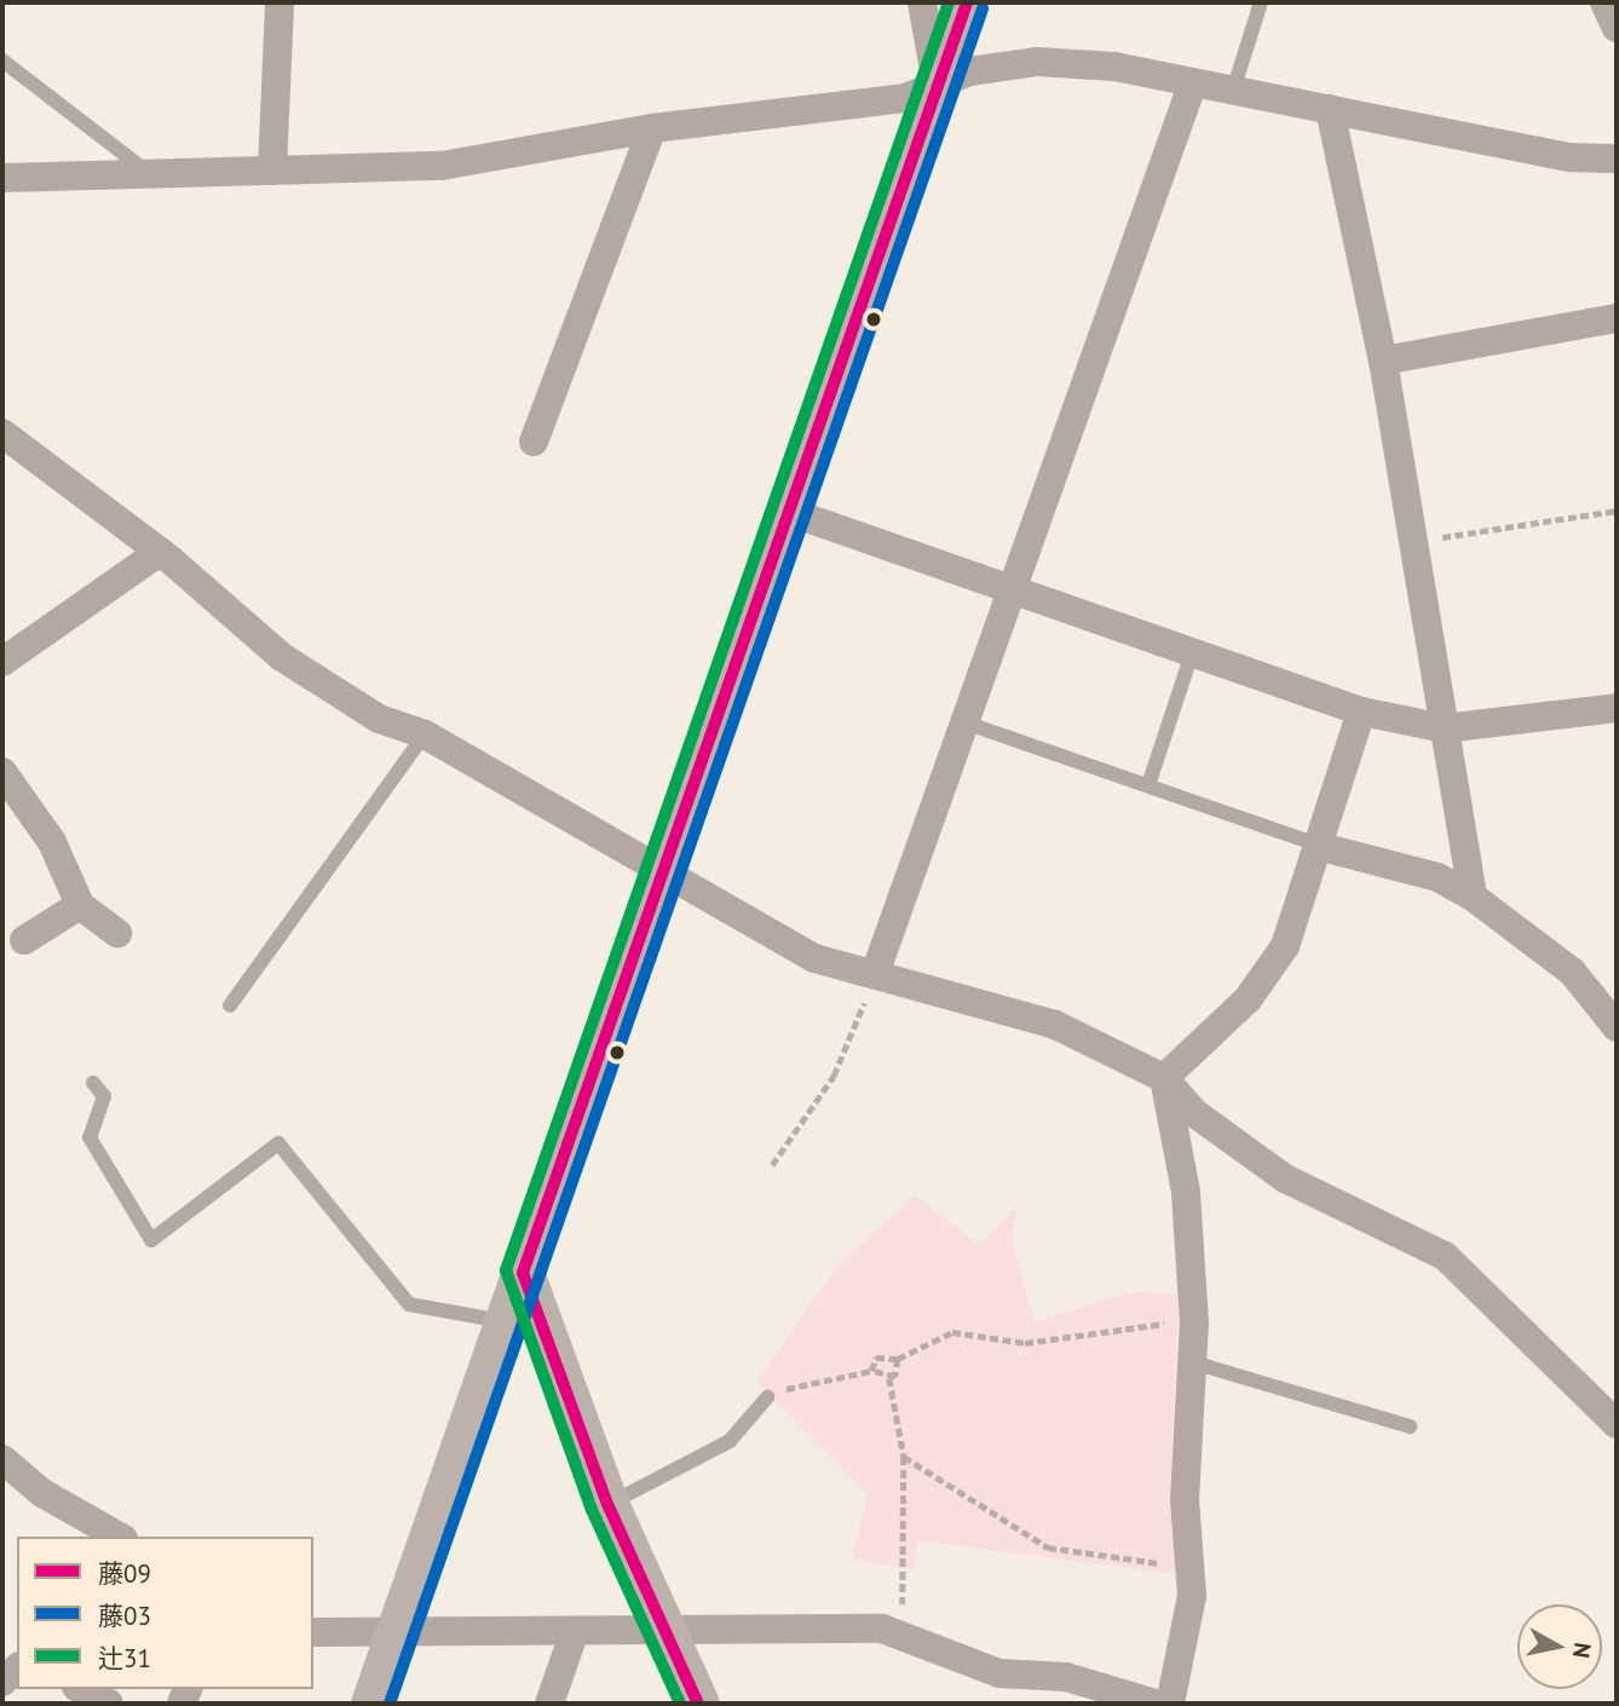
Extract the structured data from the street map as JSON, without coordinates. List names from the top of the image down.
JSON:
{
  "lines": ["transit line 藤09", "transit line 辻31", "transit line 藤03"],
  "legend": ["藤09", "藤03", "辻31"],
  "north": "right"
}
